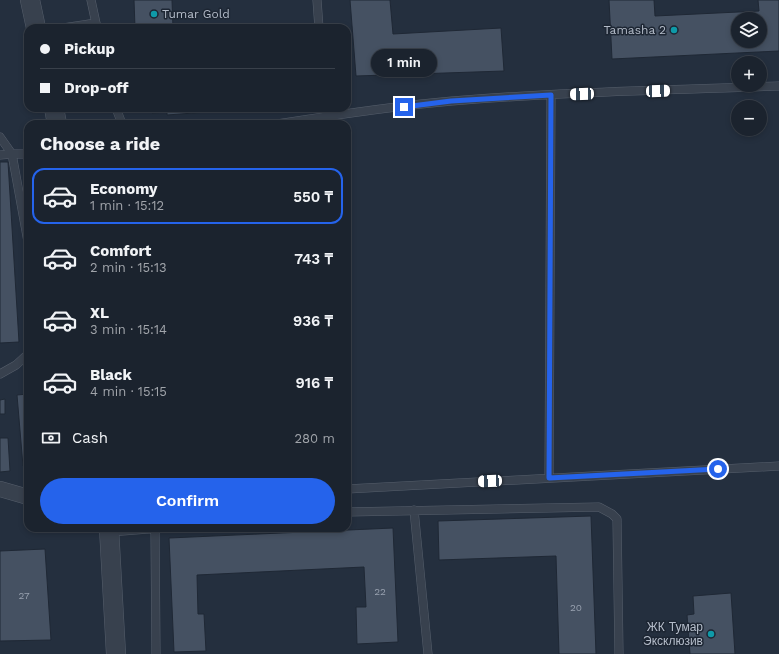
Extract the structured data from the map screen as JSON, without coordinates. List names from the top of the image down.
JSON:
{
  "places": ["Tumar Gold", "Tamasha 2", "ЖК Тумар Эксклюзив"],
  "house_numbers": ["22", "27", "20"],
  "page": {
    "map_buttons": ["+", "−"],
    "banner": ["Pickup", "Drop-off"],
    "bubble": "1 min",
    "heading": "Choose a ride",
    "list": [
      {
        "name": "Economy",
        "note": "1 min · 15:12",
        "value": "550 ₸"
      },
      {
        "name": "Comfort",
        "note": "2 min · 15:13",
        "value": "743 ₸"
      },
      {
        "name": "XL",
        "note": "3 min · 15:14",
        "value": "936 ₸"
      },
      {
        "name": "Black",
        "note": "4 min · 15:15",
        "value": "916 ₸"
      }
    ],
    "pay": ["Cash", "280 m"],
    "buttons": "Confirm"
  }
}
